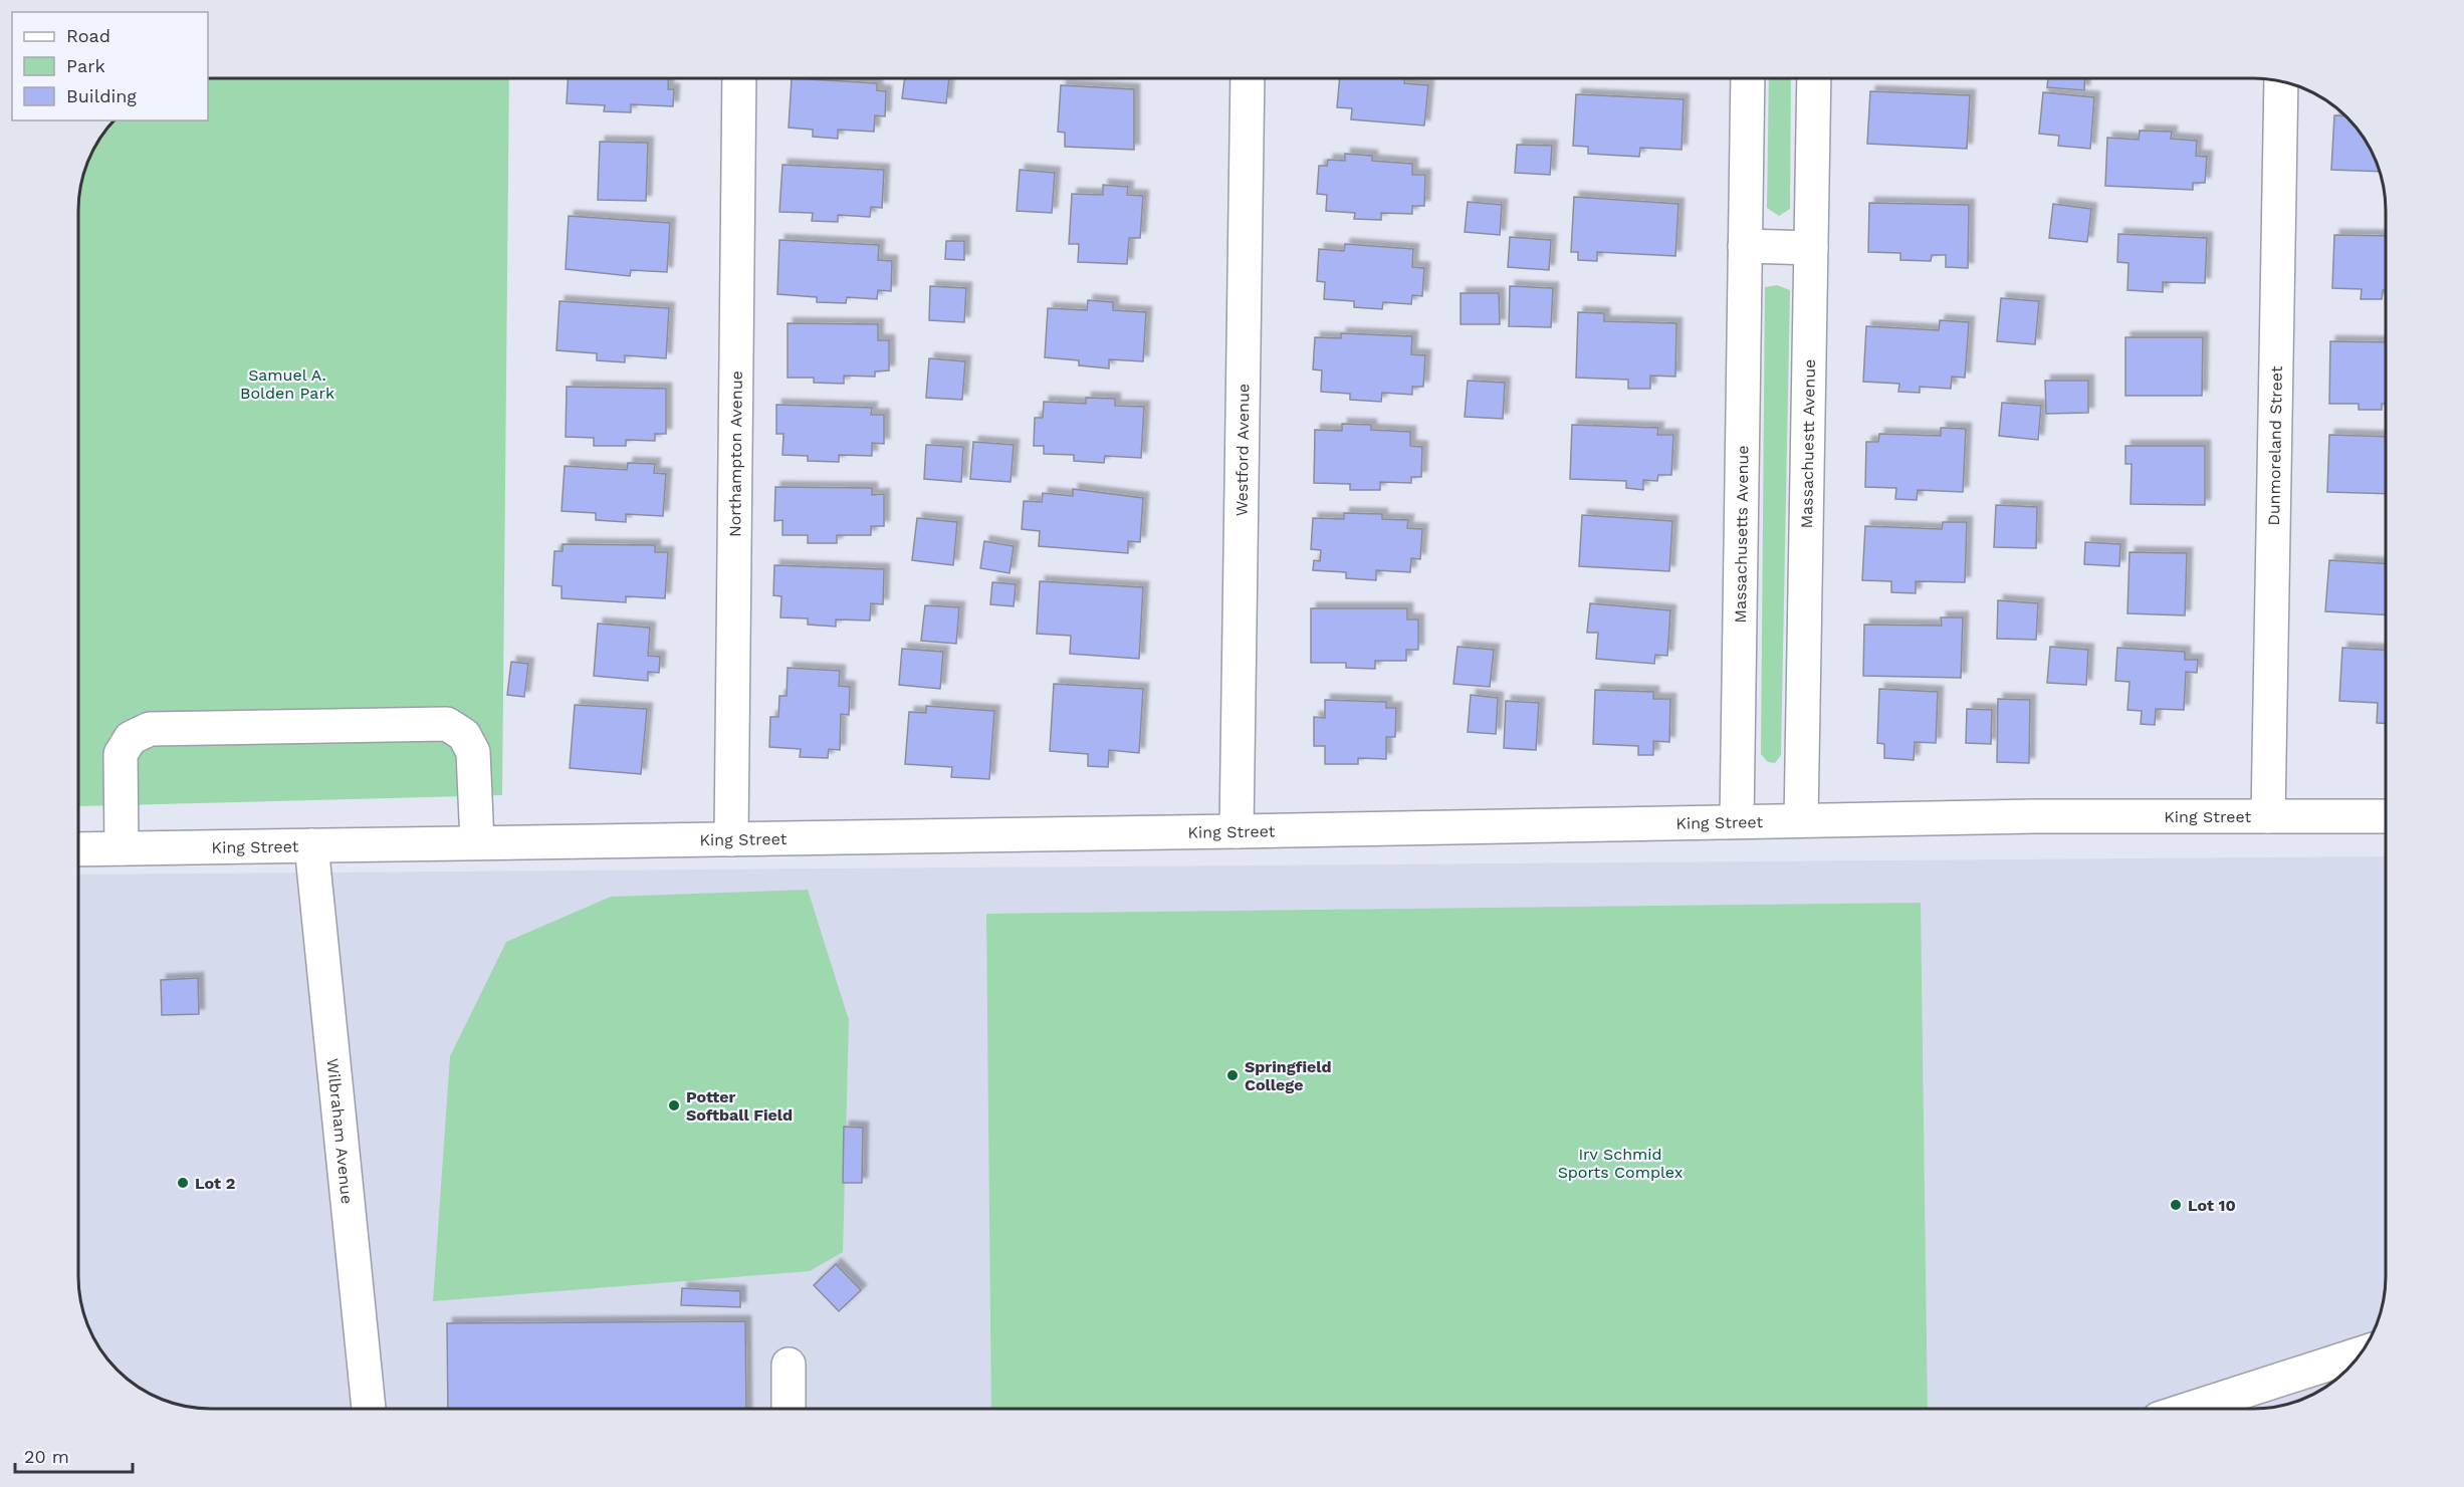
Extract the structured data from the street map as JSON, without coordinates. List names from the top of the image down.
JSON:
{
  "streets": {
    "street": [
      "Massachuestt Avenue",
      "Dunmoreland Street",
      "Westford Avenue",
      "Northampton Avenue",
      "Massachusetts Avenue",
      "King Street",
      "Wilbraham Avenue"
    ]
  },
  "crossings": [
    ["Massachuestt Avenue", "King Street"],
    ["Dunmoreland Street", "King Street"],
    ["Westford Avenue", "King Street"],
    ["Northampton Avenue", "King Street"],
    ["Massachusetts Avenue", "King Street"],
    ["King Street", "Wilbraham Avenue"]
  ],
  "parks": ["Samuel A. Bolden Park", "Irv Schmid Sports Complex"],
  "places": [
    "Springfield College",
    "Potter Softball Field",
    "Lot 2",
    "Lot 10"
  ],
  "legend": ["Road", "Park", "Building"],
  "scale_bar": "20 m"
}
